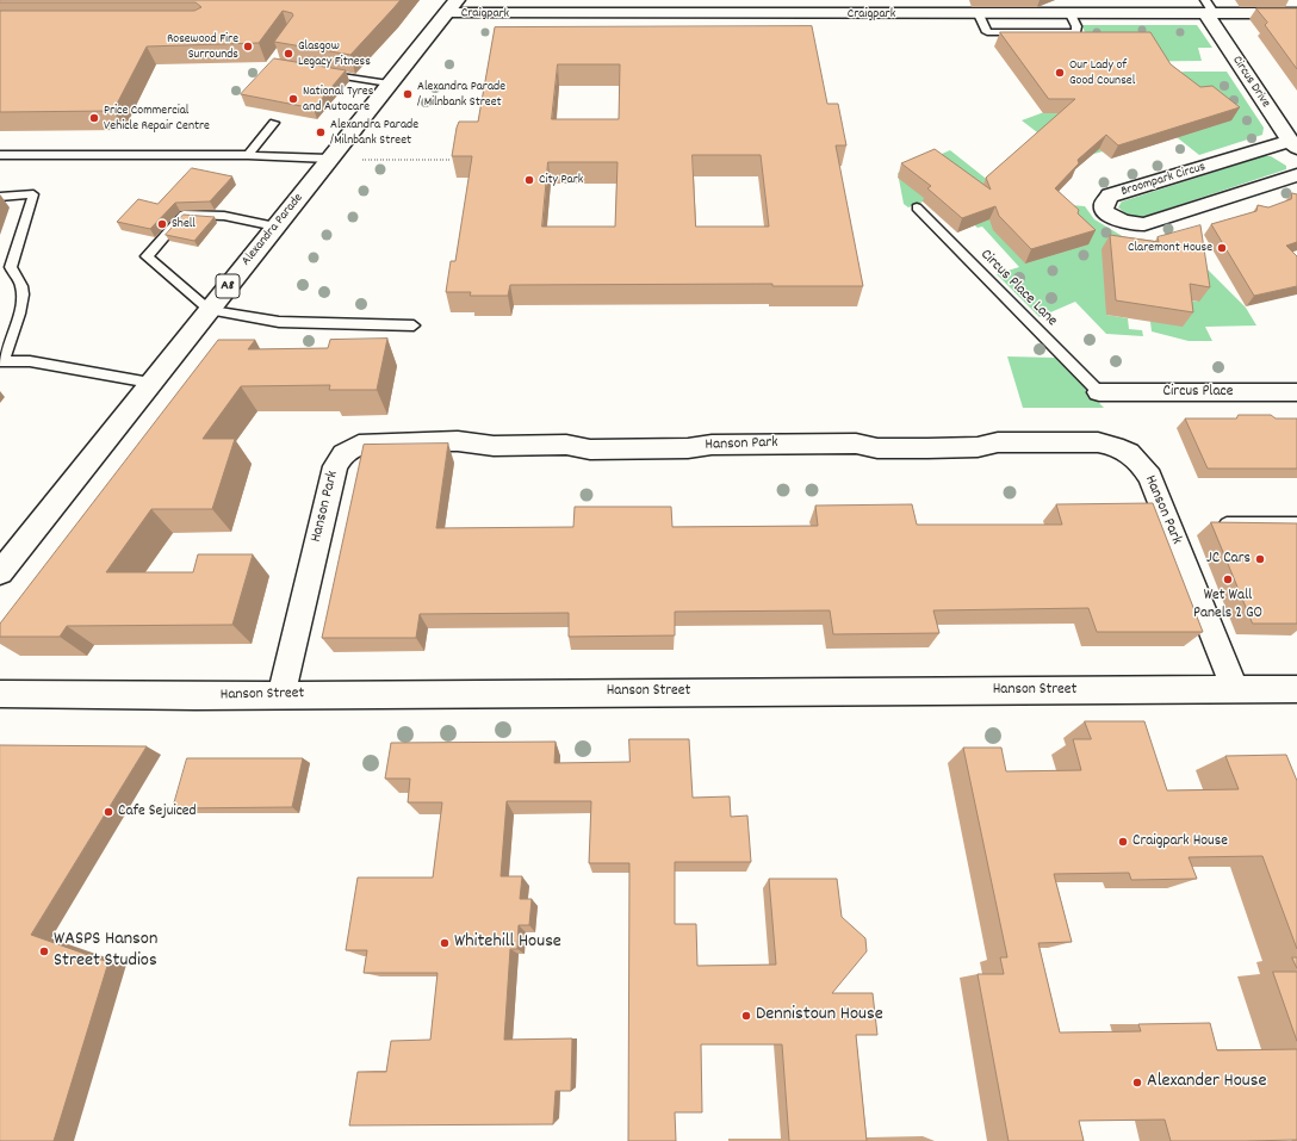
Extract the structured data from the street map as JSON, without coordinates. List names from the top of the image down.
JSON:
{
  "streets": {
    "street": [
      "Craigpark",
      "Circus Drive",
      "Broompark Circus",
      "Alexandra Parade",
      "A8",
      "Circus Place",
      "Hanson Park",
      "Hanson Street"
    ],
    "lane": ["Circus Place Lane"]
  },
  "crossings": [
    ["Craigpark", "Circus Drive"],
    ["Craigpark", "Alexandra Parade"],
    ["Circus Drive", "Broompark Circus"],
    ["Circus Place Lane", "Circus Place"],
    ["Hanson Park", "Hanson Street"]
  ],
  "places": [
    "Rosewood Fire Surrounds",
    "Glasgow Legacy Fitness",
    "Our Lady of Good Counsel",
    "Alexandra Parade / Milnbank Street",
    "National Tyres and Autocare",
    "Price Commercial Vehicle Repair Centre",
    "Alexandra Parade /Milnbank Street",
    "City Park",
    "Shell",
    "Claremont House",
    "JC Cars",
    "Wet Wall Panels 2 GO",
    "Cafe Sejuiced",
    "Craigpark House",
    "Whitehill House",
    "WASPS Hanson Street Studios",
    "Dennistoun House",
    "Alexander House"
  ]
}
